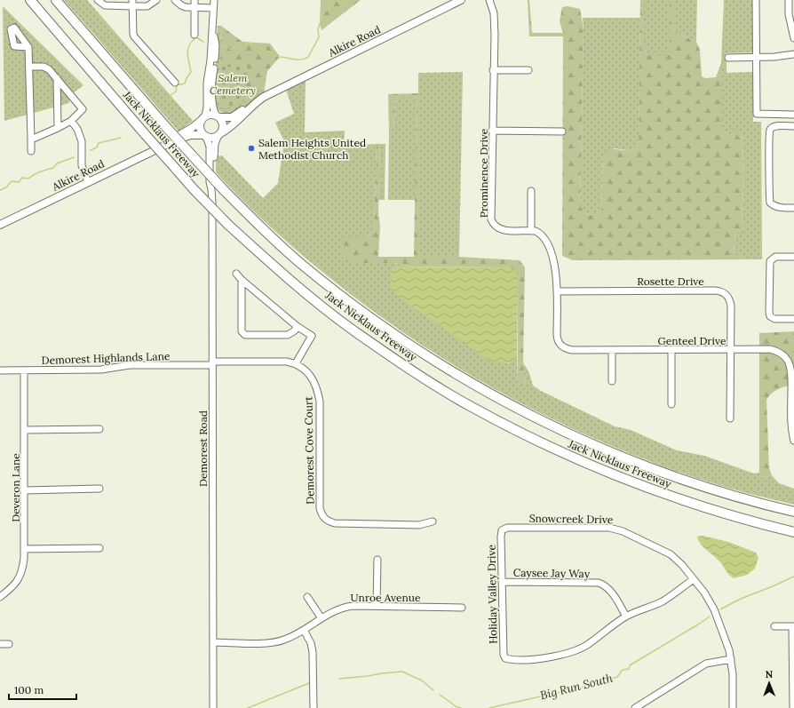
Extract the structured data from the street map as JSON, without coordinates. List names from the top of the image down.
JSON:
{
  "streets": {
    "highway": ["Jack Nicklaus Freeway"],
    "main road": ["Alkire Road"],
    "street": [
      "Prominence Drive",
      "Rosette Drive",
      "Genteel Drive",
      "Demorest Highlands Lane",
      "Demorest Road",
      "Demorest Cove Court",
      "Deveron Lane",
      "Snowcreek Drive",
      "Caysee Jay Way",
      "Holiday Valley Drive",
      "Unroe Avenue"
    ]
  },
  "crossings": [
    ["Alkire Road", "Demorest Road"],
    ["Prominence Drive", "Rosette Drive"],
    ["Prominence Drive", "Genteel Drive"],
    ["Rosette Drive", "Genteel Drive"],
    ["Demorest Highlands Lane", "Demorest Road"],
    ["Demorest Highlands Lane", "Deveron Lane"],
    ["Demorest Road", "Unroe Avenue"],
    ["Snowcreek Drive", "Holiday Valley Drive"],
    ["Caysee Jay Way", "Holiday Valley Drive"]
  ],
  "water": ["Big Run South"],
  "parks": ["Salem Cemetery"],
  "places": ["Salem Heights United Methodist Church"],
  "scale_bar": "100 m",
  "north": "top"
}
